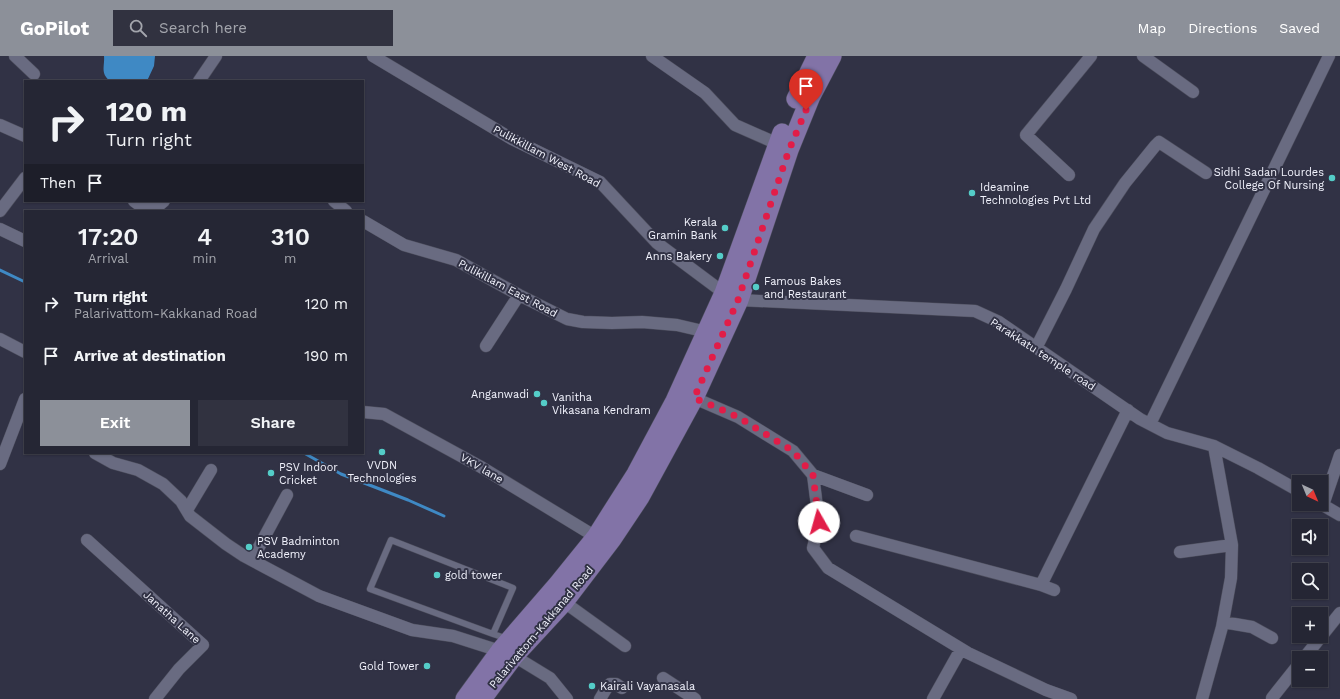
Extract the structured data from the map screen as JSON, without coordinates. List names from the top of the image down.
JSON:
{
  "streets": {
    "main road": ["Palarivattom-Kakkanad Road"],
    "street": [
      "Pulikkillam West Road",
      "Pulikillam East Road",
      "Parakkatu temple road",
      "VKV lane",
      "Janatha Lane"
    ]
  },
  "crossings": [
    ["Pulikkillam West Road", "Parakkatu temple road"],
    ["Pulikkillam West Road", "Palarivattom-Kakkanad Road"],
    ["Parakkatu temple road", "Palarivattom-Kakkanad Road"]
  ],
  "places": [
    "Sidhi Sadan Lourdes College Of Nursing",
    "Ideamine Technologies Pvt Ltd",
    "Kerala Gramin Bank",
    "Anns Bakery",
    "Famous Bakes and Restaurant",
    "Anganwadi",
    "Vanitha Vikasana Kendram",
    "VVDN Technologies",
    "PSV Indoor Cricket",
    "PSV Badminton Academy",
    "gold tower",
    "Gold Tower",
    "Kairali Vayanasala"
  ],
  "north": "bottom right",
  "page": {
    "header": "GoPilot",
    "search": "Search here",
    "nav": ["Map", "Directions", "Saved"],
    "turn": ["120 m", "Turn right"],
    "then": "Then",
    "eta": [
      "17:20",
      "Arrival",
      "4",
      "min",
      "310",
      "m"
    ],
    "list": [
      {
        "name": "Turn right",
        "note": "Palarivattom-Kakkanad Road",
        "value": "120 m"
      },
      {
        "name": "Arrive at destination",
        "value": "190 m"
      }
    ],
    "buttons": ["Exit", "Share"],
    "map_buttons": ["+", "−"]
  }
}
